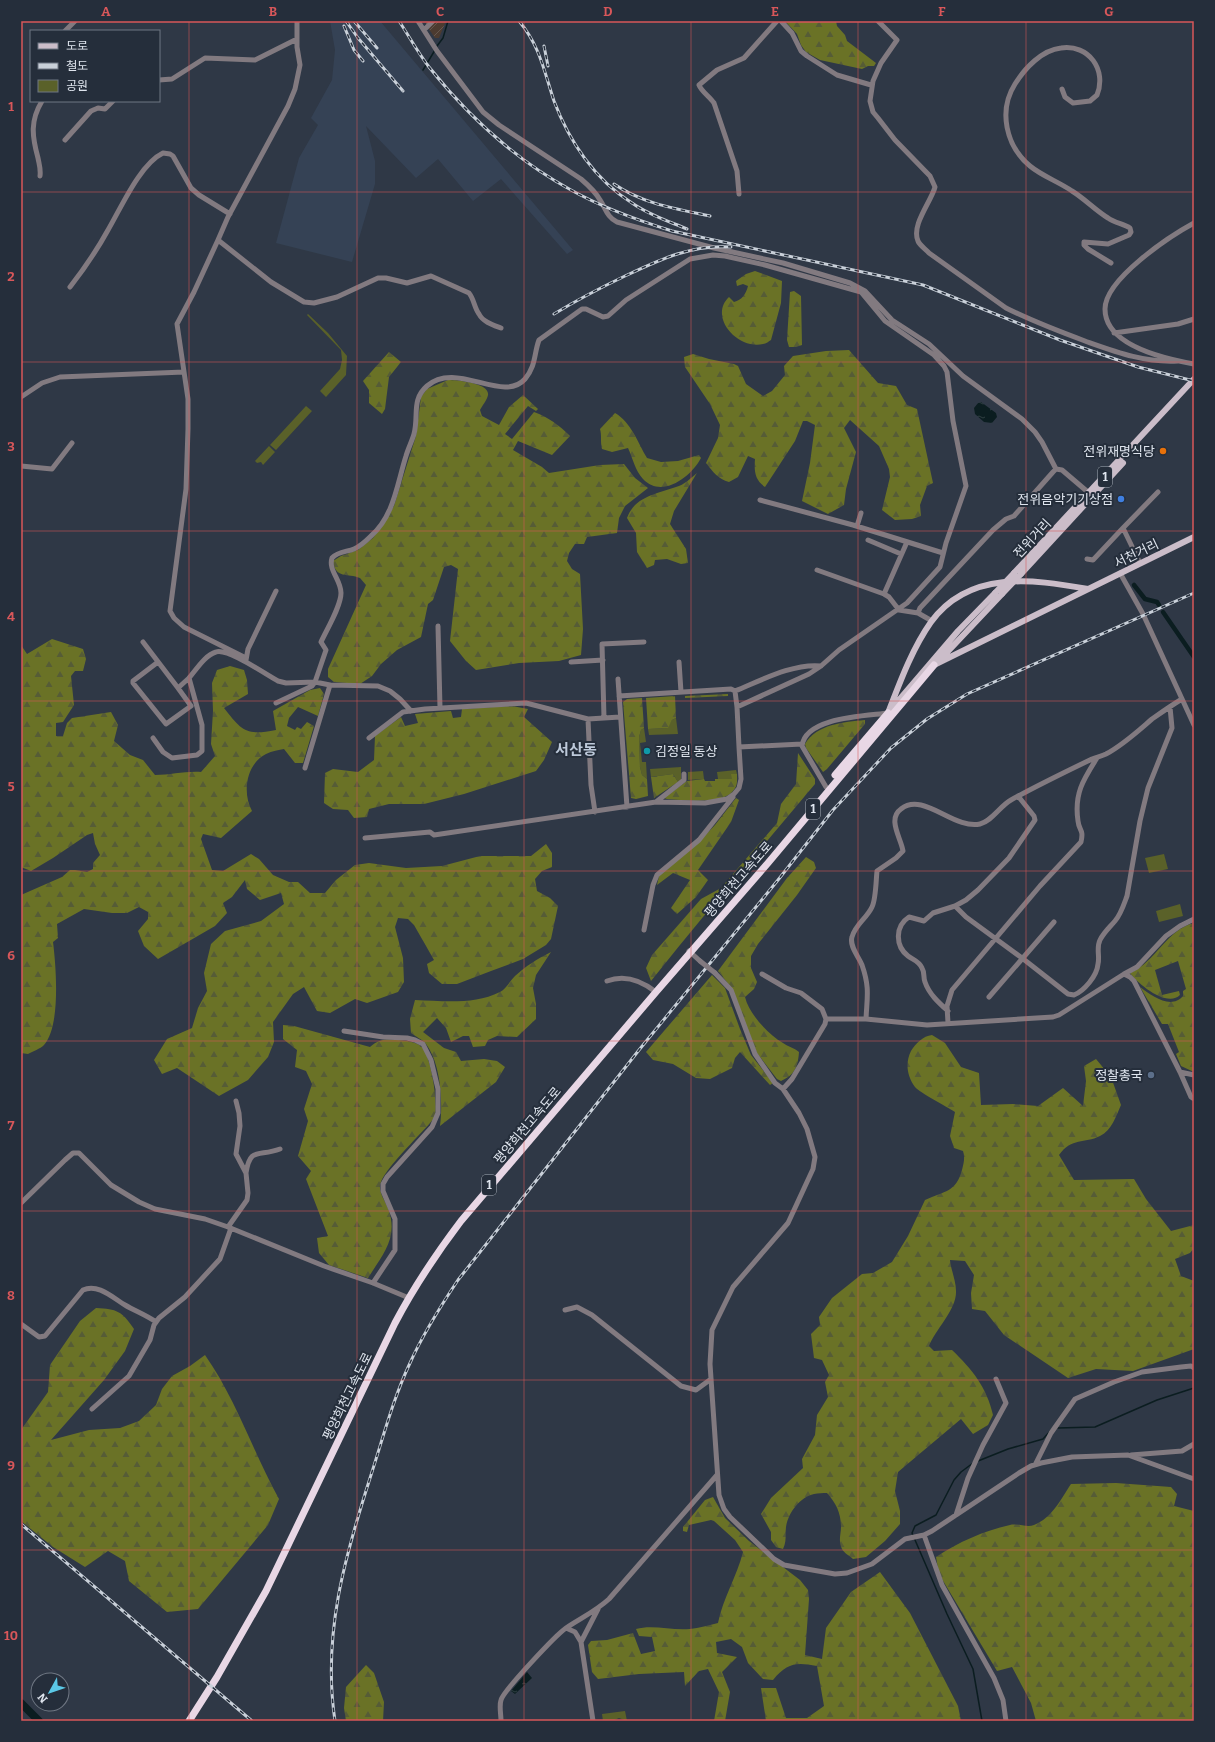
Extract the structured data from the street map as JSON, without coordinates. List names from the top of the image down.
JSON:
{
  "streets": {
    "highway": ["1", "평양희천고속도로"],
    "main road": ["전위거리", "서천거리"]
  },
  "crossings": [
    ["전위거리", "서천거리"],
    ["전위거리", "평양희천고속도로"],
    ["서천거리", "평양희천고속도로"]
  ],
  "districts": ["서산동"],
  "places": [
    "전위재명식당",
    "전위음악기기상점",
    "김정일 동상",
    "정찰총국"
  ],
  "legend": ["도로", "철도", "공원"],
  "north": "bottom left",
  "grid": {
    "columns": [
      "A",
      "B",
      "C",
      "D",
      "E",
      "F",
      "G"
    ],
    "rows": [
      "1",
      "2",
      "3",
      "4",
      "5",
      "6",
      "7",
      "8",
      "9",
      "10"
    ]
  }
}
